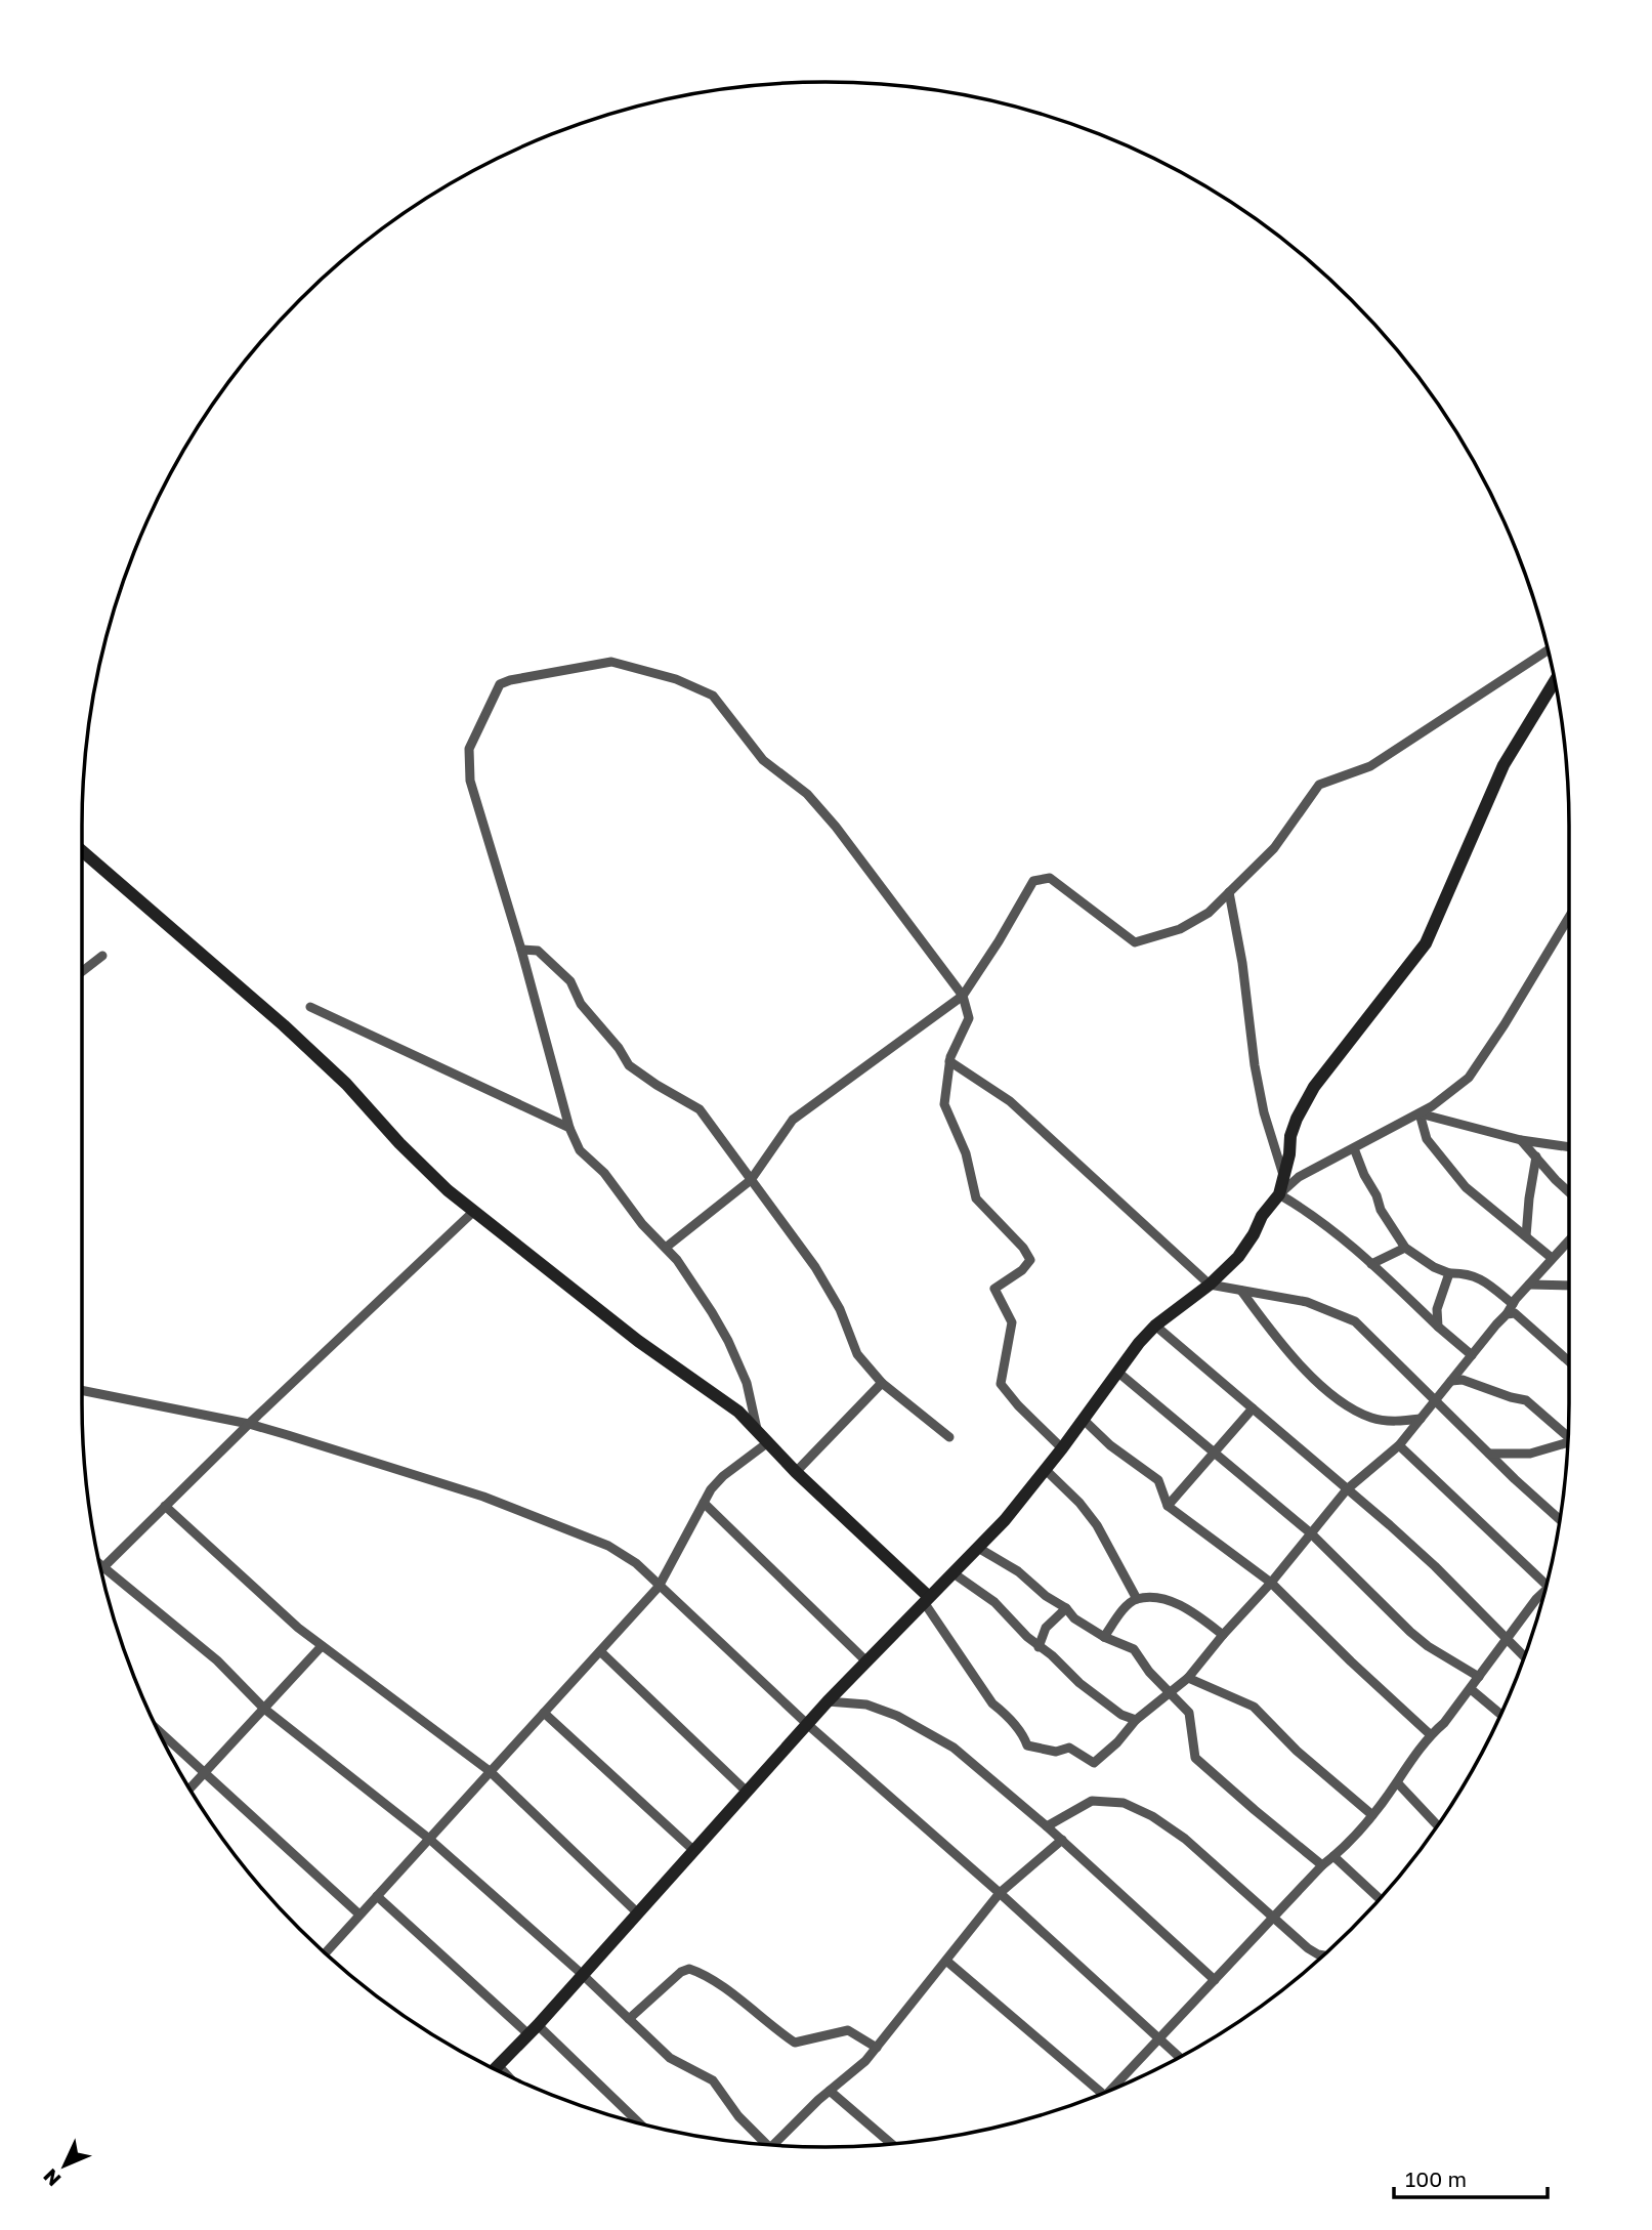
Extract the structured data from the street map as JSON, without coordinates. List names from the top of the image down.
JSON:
{
  "scale_bar": "100 m",
  "north": "bottom left"
}
